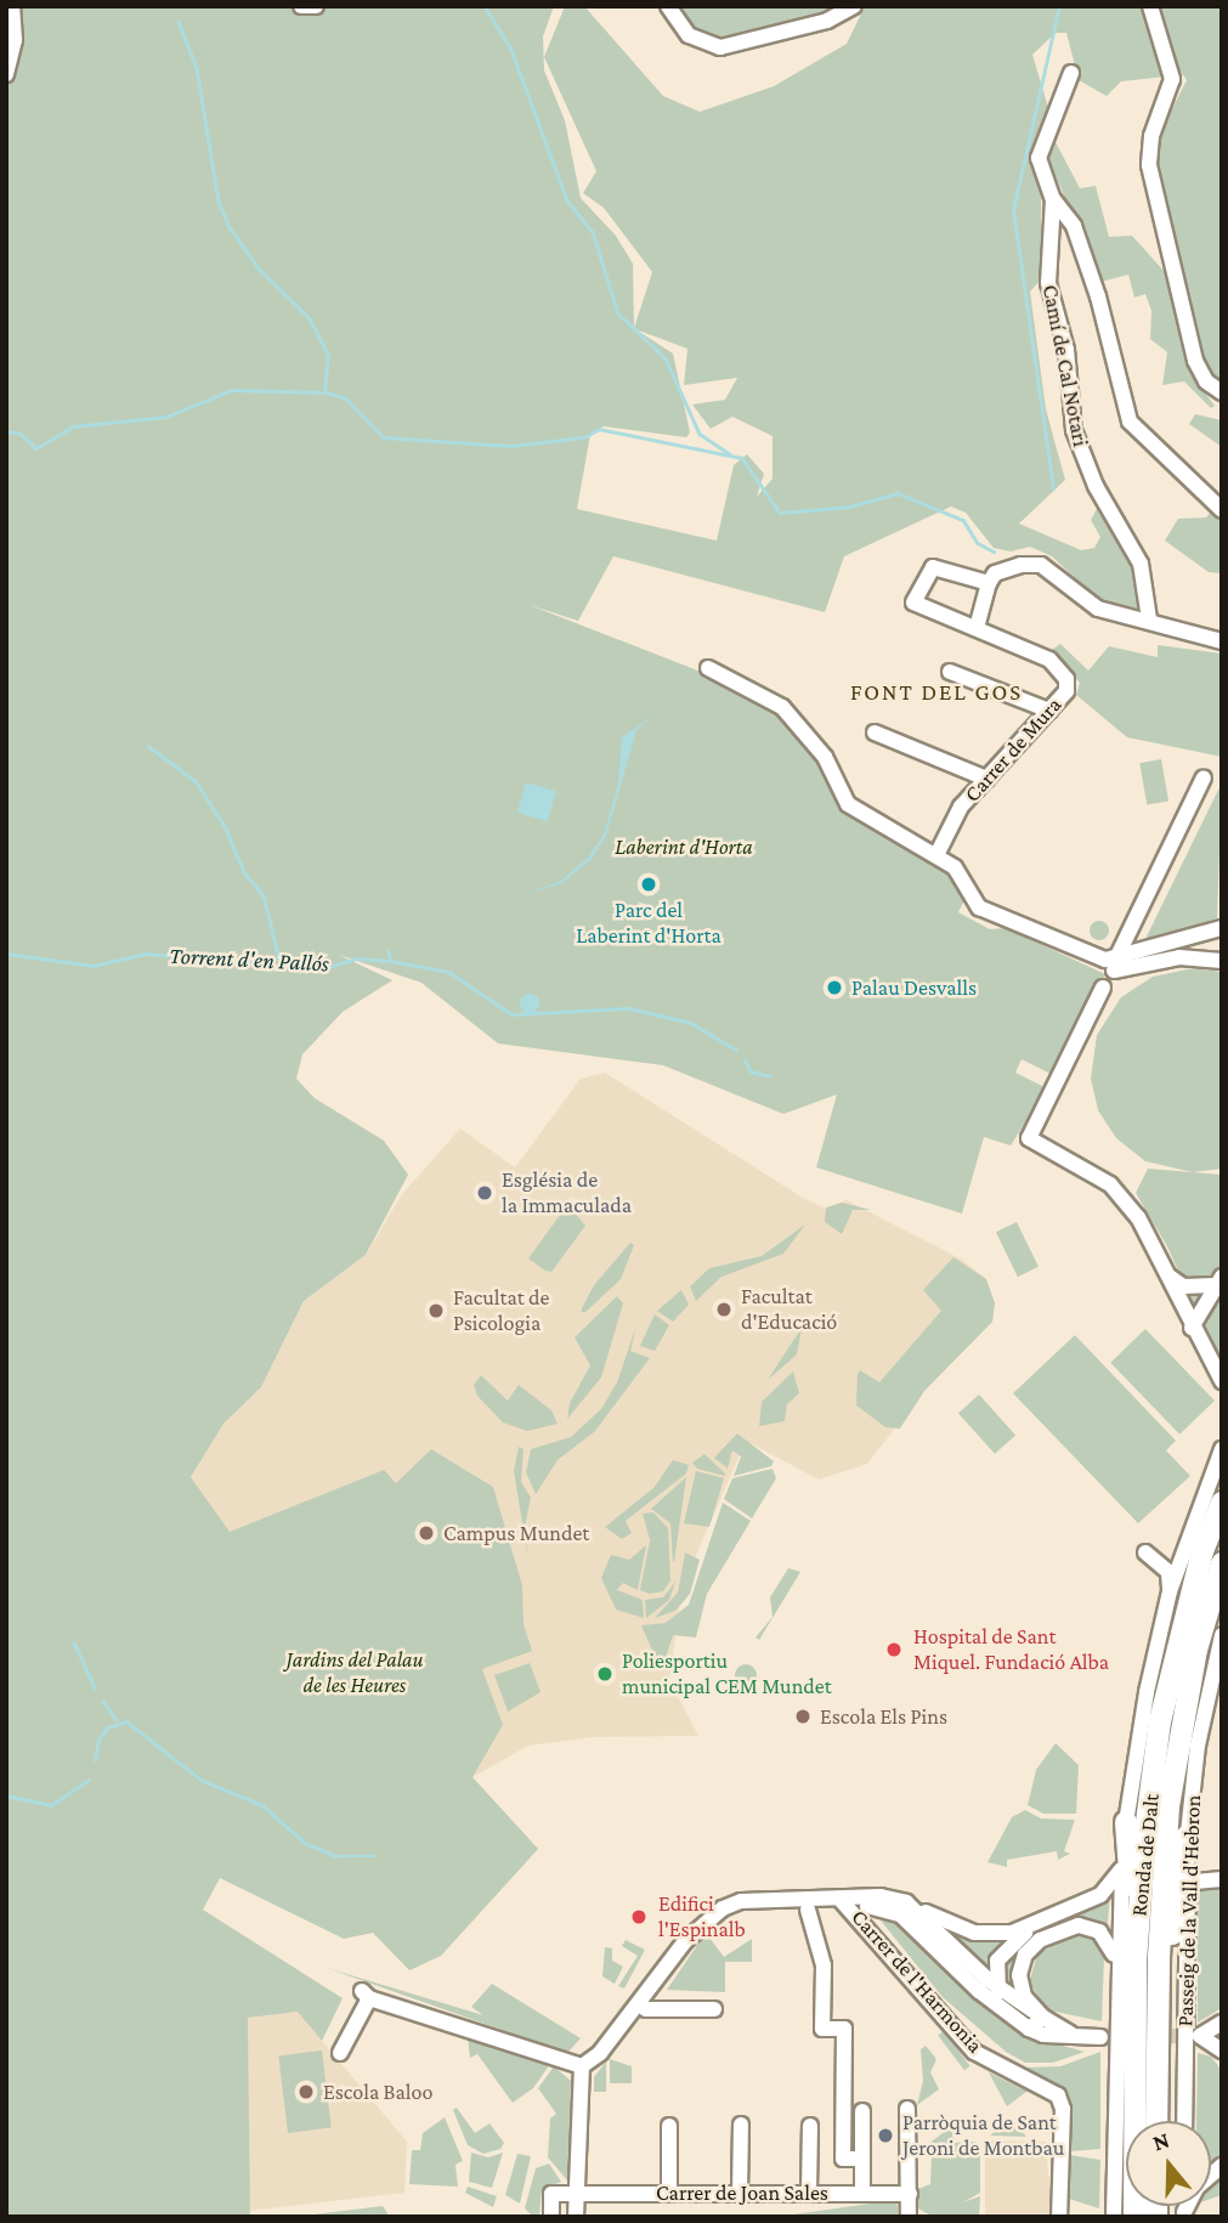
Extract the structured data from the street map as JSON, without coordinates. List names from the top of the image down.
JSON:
{
  "streets": {
    "highway": ["Ronda de Dalt"],
    "street": [
      "Camí de Cal Notari",
      "Carrer de Mura",
      "Passeig de la Vall d'Hebron",
      "Carrer de l'Harmonia",
      "Carrer de Joan Sales"
    ]
  },
  "crossings": [
    ["Ronda de Dalt", "Carrer de l'Harmonia"]
  ],
  "districts": ["FONT DEL GOS"],
  "water": ["Torrent d'en Pallós"],
  "parks": ["Laberint d'Horta", "Jardins del Palau de les Heures"],
  "places": [
    "Parc del Laberint d'Horta",
    "Palau Desvalls",
    "Església de la Immaculada",
    "Facultat d'Educació",
    "Facultat de Psicologia",
    "Campus Mundet",
    "Hospital de Sant Miquel. Fundació Alba",
    "Poliesportiu municipal CEM Mundet",
    "Escola Els Pins",
    "Edifici l'Espinalb",
    "Escola Baloo",
    "Parròquia de Sant Jeroni de Montbau"
  ],
  "north": "top"
}
